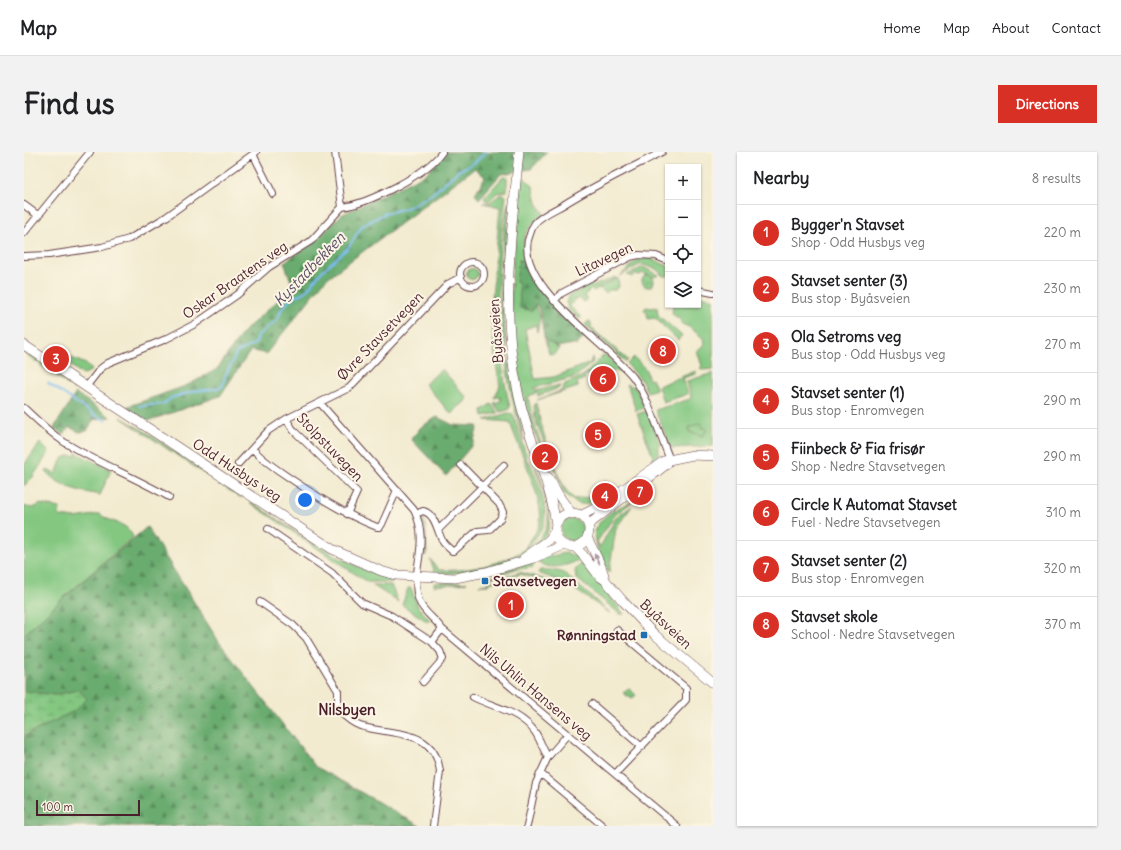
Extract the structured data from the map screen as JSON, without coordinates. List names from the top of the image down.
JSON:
{
  "streets": {
    "street": [
      "Litavegen",
      "Oskar Braatens veg",
      "Byåsveien",
      "Øvre Stavsetvegen",
      "Stolpstuvegen",
      "Odd Husbys veg",
      "Nils Uhlin Hansens veg"
    ]
  },
  "crossings": [
    ["Oskar Braatens veg", "Odd Husbys veg"],
    ["Byåsveien", "Odd Husbys veg"],
    ["Øvre Stavsetvegen", "Stolpstuvegen"],
    ["Stolpstuvegen", "Odd Husbys veg"],
    ["Stolpstuvegen", "Nils Uhlin Hansens veg"],
    ["Odd Husbys veg", "Nils Uhlin Hansens veg"]
  ],
  "districts": ["Nilsbyen"],
  "water": ["Kystadbekken"],
  "places": {
    "transit": ["Stavsetvegen", "Rønningstad"]
  },
  "scale_bar": "100 m",
  "page": {
    "header": "Map",
    "nav": [
      "Home",
      "Map",
      "About",
      "Contact"
    ],
    "buttons": "Directions",
    "title": "Find us",
    "heading": ["Nearby", "8 results"],
    "map_buttons": ["+", "−"],
    "list": [
      {
        "mark": "1",
        "name": "Bygger'n Stavset",
        "note": "Shop · Odd Husbys veg",
        "value": "220 m"
      },
      {
        "mark": "2",
        "name": "Stavset senter (3)",
        "note": "Bus stop · Byåsveien",
        "value": "230 m"
      },
      {
        "mark": "3",
        "name": "Ola Setroms veg",
        "note": "Bus stop · Odd Husbys veg",
        "value": "270 m"
      },
      {
        "mark": "4",
        "name": "Stavset senter (1)",
        "note": "Bus stop · Enromvegen",
        "value": "290 m"
      },
      {
        "mark": "5",
        "name": "Fiinbeck & Fia frisør",
        "note": "Shop · Nedre Stavsetvegen",
        "value": "290 m"
      },
      {
        "mark": "6",
        "name": "Circle K Automat Stavset",
        "note": "Fuel · Nedre Stavsetvegen",
        "value": "310 m"
      },
      {
        "mark": "7",
        "name": "Stavset senter (2)",
        "note": "Bus stop · Enromvegen",
        "value": "320 m"
      },
      {
        "mark": "8",
        "name": "Stavset skole",
        "note": "School · Nedre Stavsetvegen",
        "value": "370 m"
      }
    ],
    "pins": [
      "8",
      "3",
      "6",
      "5",
      "2",
      "7",
      "4",
      "1"
    ],
    "scale": "100 m"
  }
}
